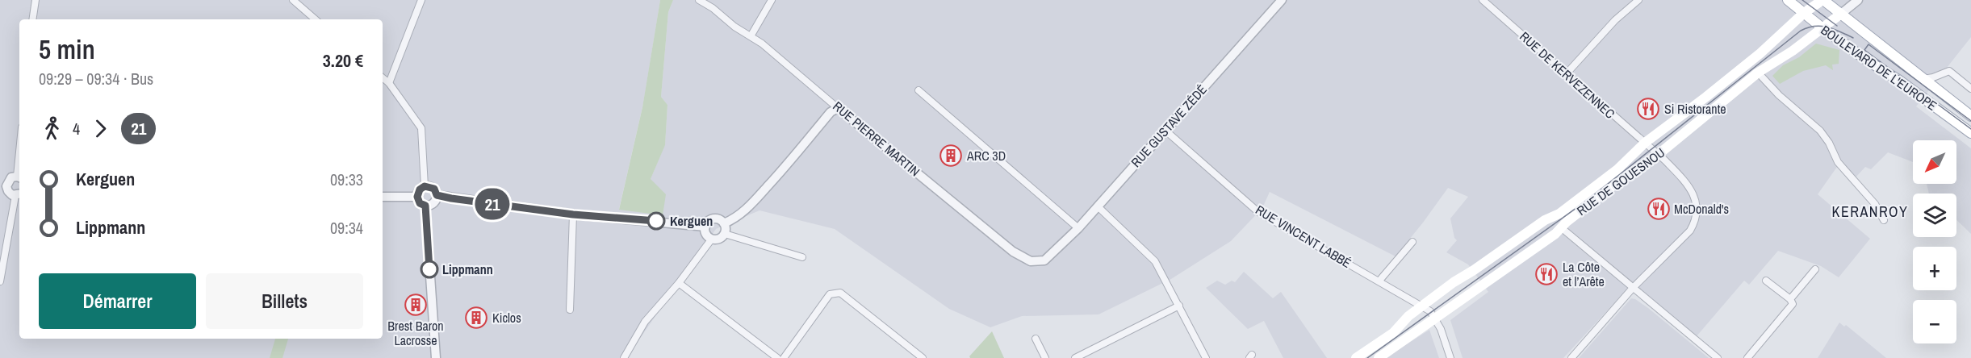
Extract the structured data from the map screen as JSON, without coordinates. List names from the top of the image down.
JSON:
{
  "streets": {
    "main road": ["BOULEVARD DE L'EUROPE", "RUE DE GOUESNOU"],
    "street": [
      "RUE DE KERVEZENNEC",
      "RUE GUSTAVE ZÉDÉ",
      "RUE PIERRE MARTIN",
      "RUE VINCENT LABBÉ"
    ]
  },
  "crossings": [
    ["BOULEVARD DE L'EUROPE", "RUE DE GOUESNOU"],
    ["RUE DE KERVEZENNEC", "RUE DE GOUESNOU"],
    ["RUE GUSTAVE ZÉDÉ", "RUE PIERRE MARTIN"],
    ["RUE GUSTAVE ZÉDÉ", "RUE VINCENT LABBÉ"],
    ["RUE DE GOUESNOU", "RUE VINCENT LABBÉ"]
  ],
  "districts": ["KERANROY"],
  "places": {
    "restaurant": ["Si Ristorante", "McDonald's", "La Côte et l’Arête"],
    "building": ["ARC 3D", "Brest Baron Lacrosse", "Kiclos"],
    "other": ["Kerguen", "Lippmann"]
  },
  "lines": ["bus line 21"],
  "north": "bottom left",
  "page": {
    "on_map": "21",
    "heading": ["5 min", "09:29 – 09:34 · Bus", "3.20 €"],
    "legs": ["4", "21"],
    "map_buttons": ["+", "−"],
    "list": [
      {
        "name": "Kerguen",
        "value": "09:33"
      },
      {
        "name": "Lippmann",
        "value": "09:34"
      }
    ],
    "buttons": ["Démarrer", "Billets"]
  }
}
